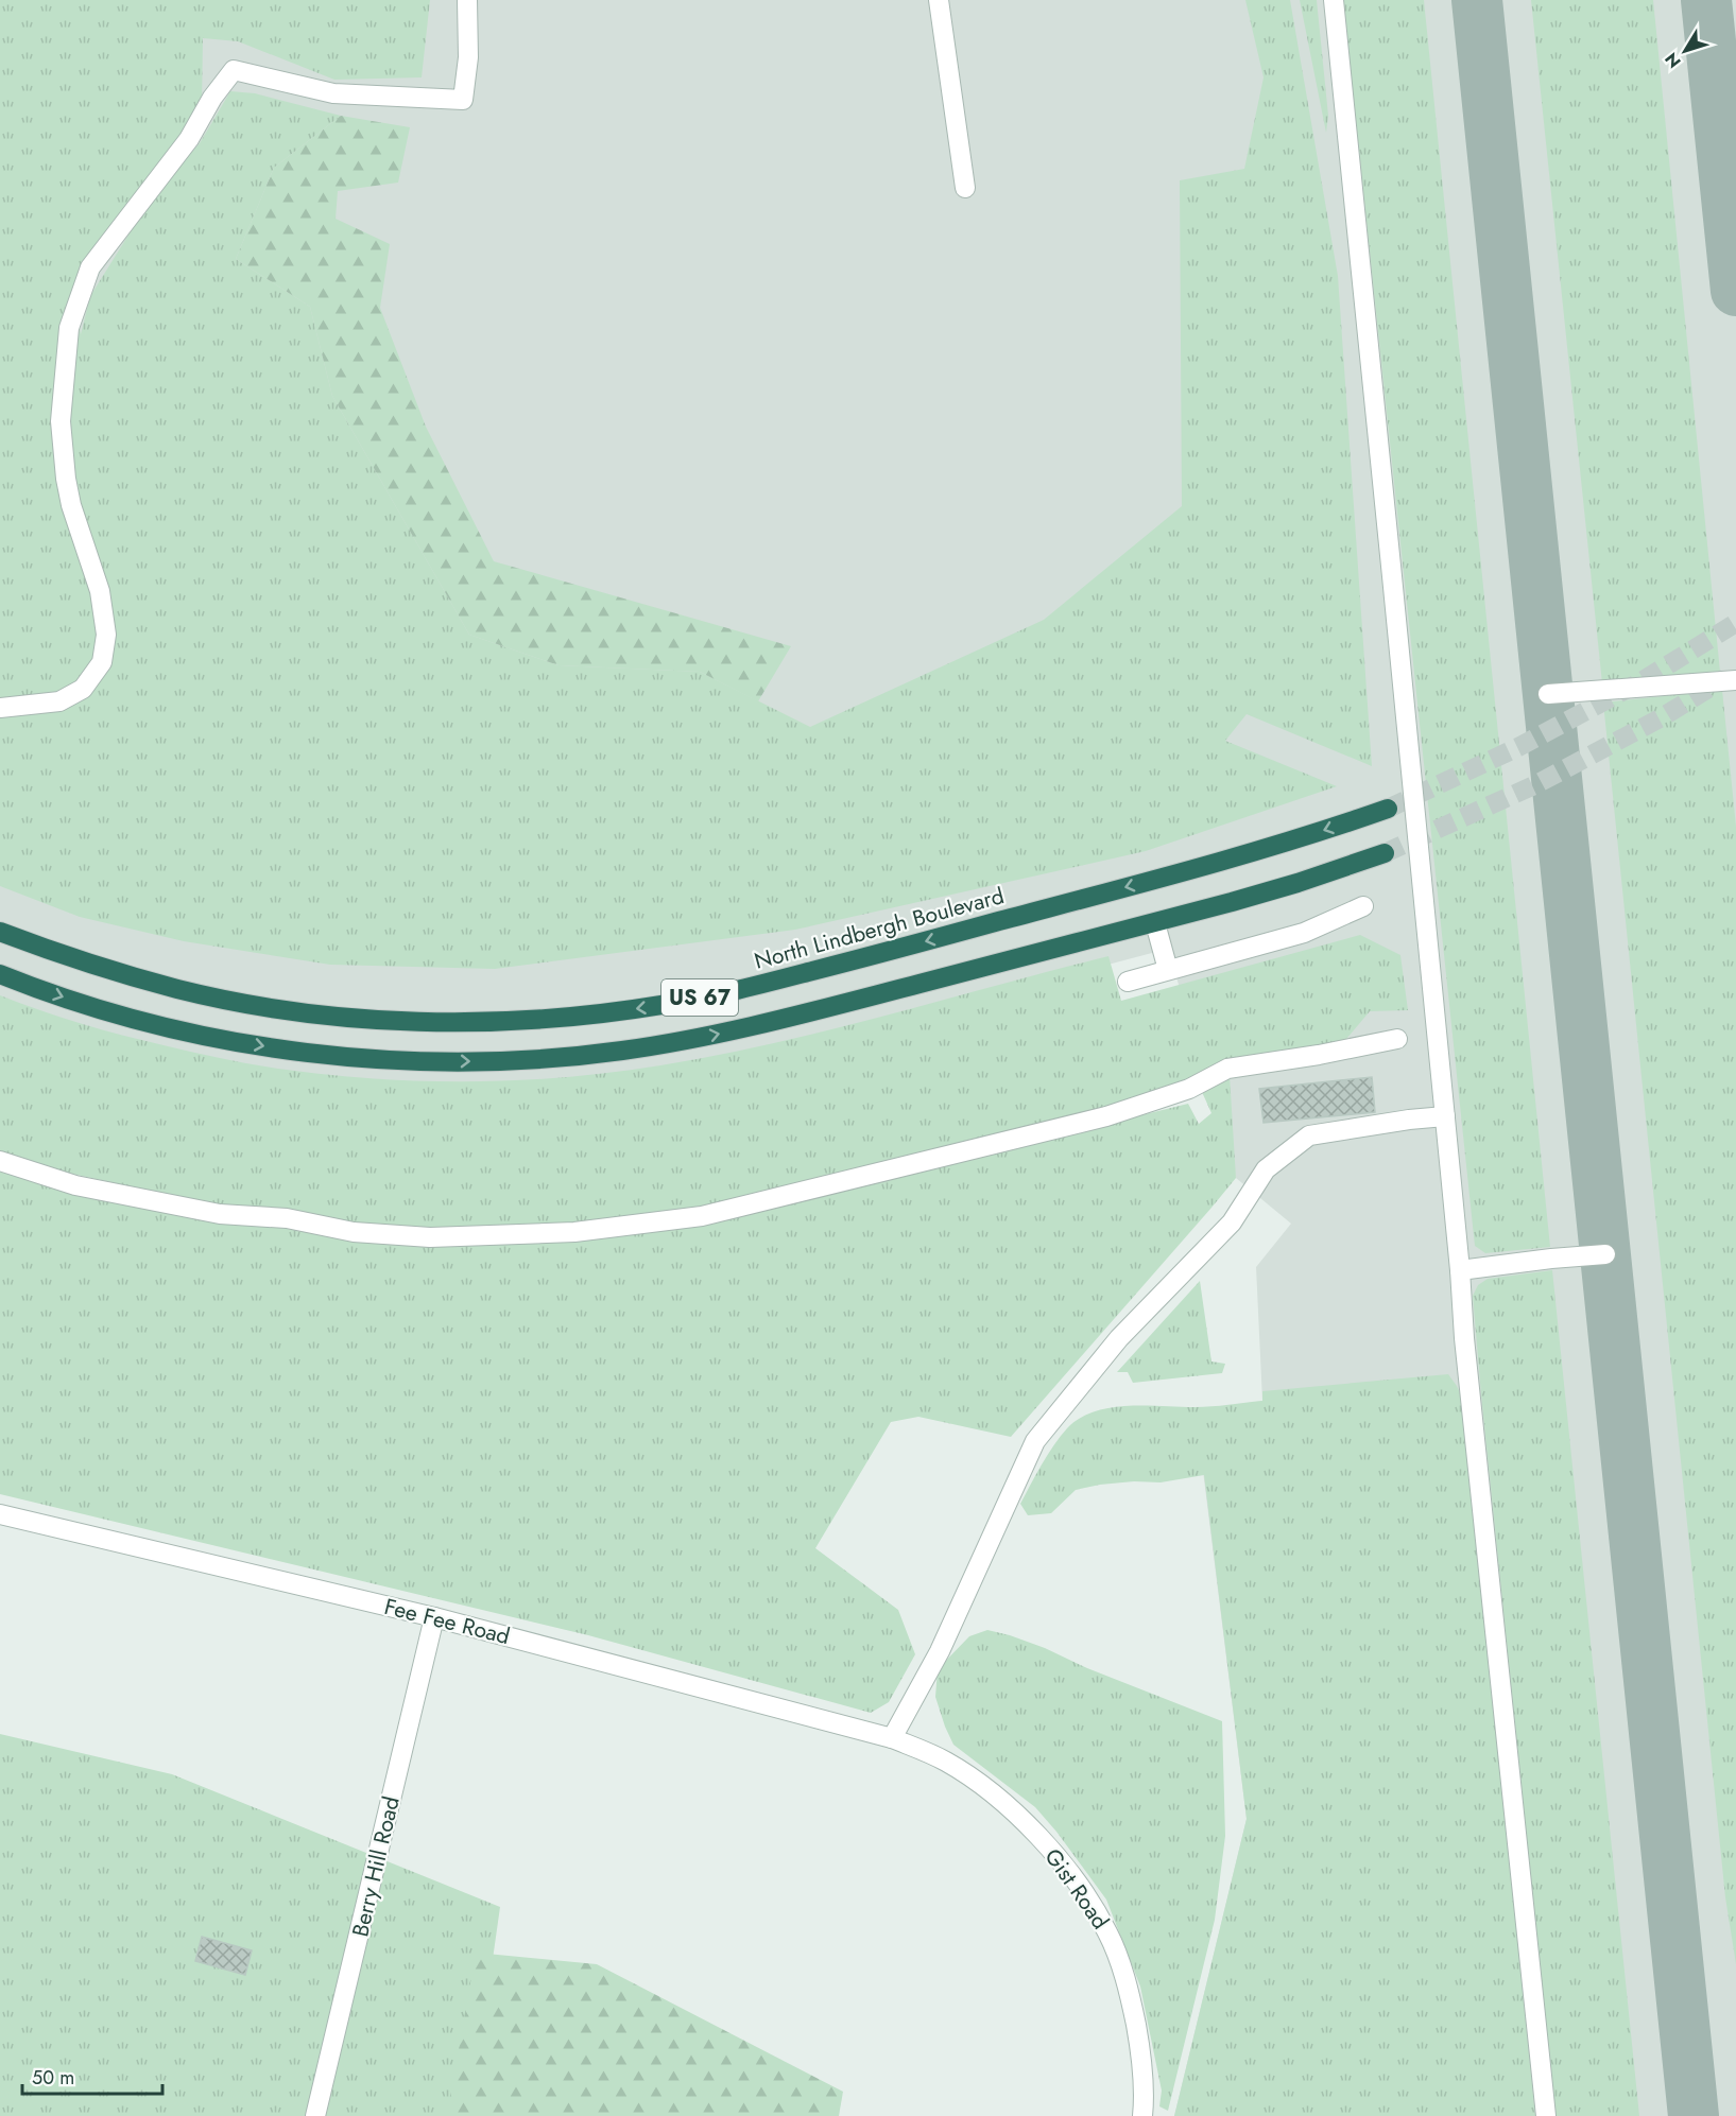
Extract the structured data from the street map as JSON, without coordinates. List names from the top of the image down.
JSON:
{
  "streets": {
    "highway": ["North Lindbergh Boulevard", "US 67"],
    "street": ["Fee Fee Road", "Berry Hill Road", "Gist Road"]
  },
  "crossings": [
    ["Fee Fee Road", "Berry Hill Road"],
    ["Fee Fee Road", "Gist Road"]
  ],
  "scale_bar": "50 m",
  "north": "bottom left"
}
